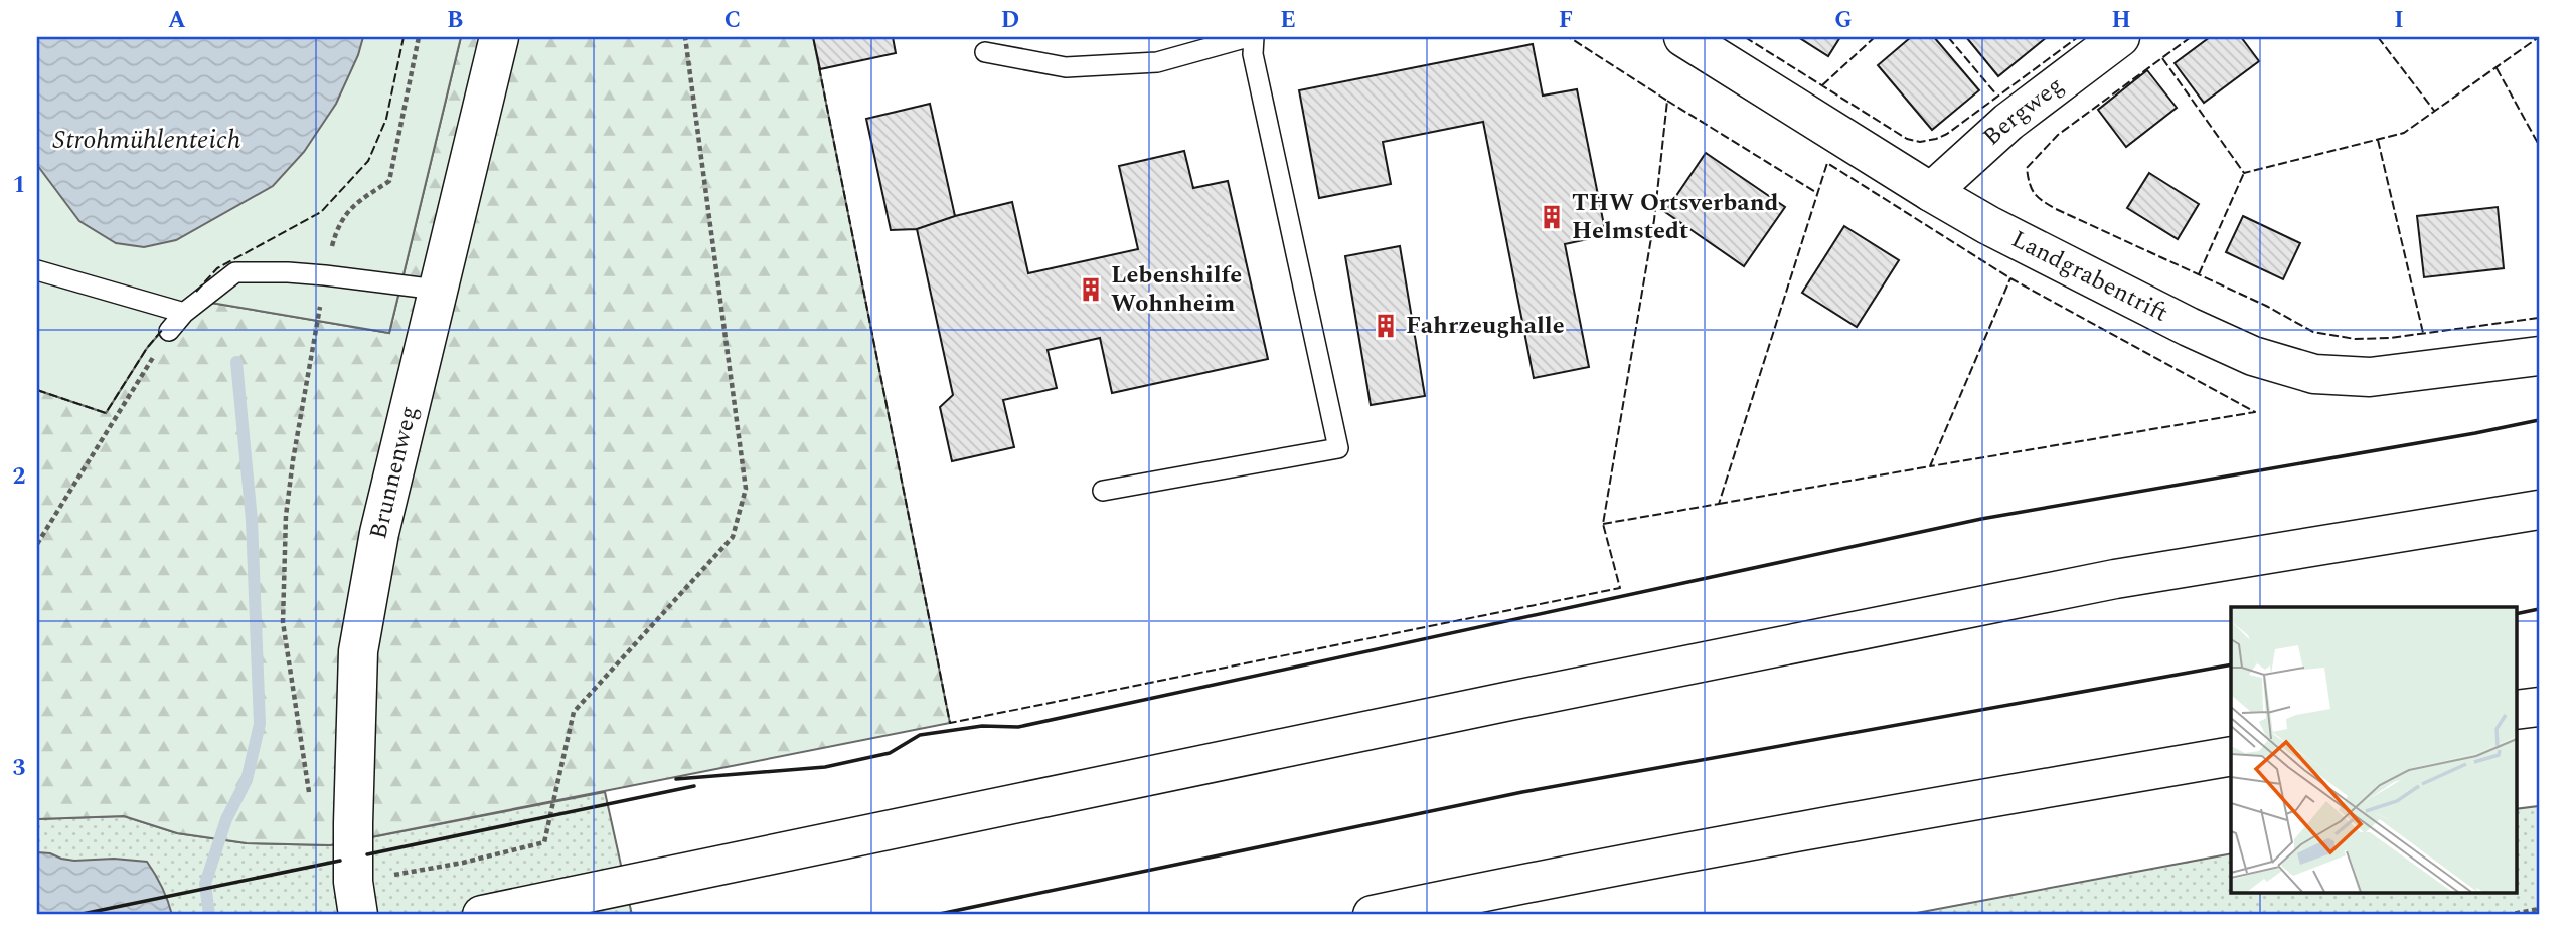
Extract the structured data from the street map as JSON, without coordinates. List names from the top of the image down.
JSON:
{
  "streets": {
    "main road": ["Bergweg", "Landgrabentrift", "Brunnenweg"]
  },
  "crossings": [
    ["Bergweg", "Landgrabentrift"]
  ],
  "water": ["Strohmühlenteich"],
  "places": {
    "building": ["THW Ortsverband Helmstedt", "Lebenshilfe Wohnheim", "Fahrzeughalle"]
  },
  "grid": {
    "columns": [
      "A",
      "B",
      "C",
      "D",
      "E",
      "F",
      "G",
      "H",
      "I"
    ],
    "rows": ["1", "2", "3"]
  }
}
